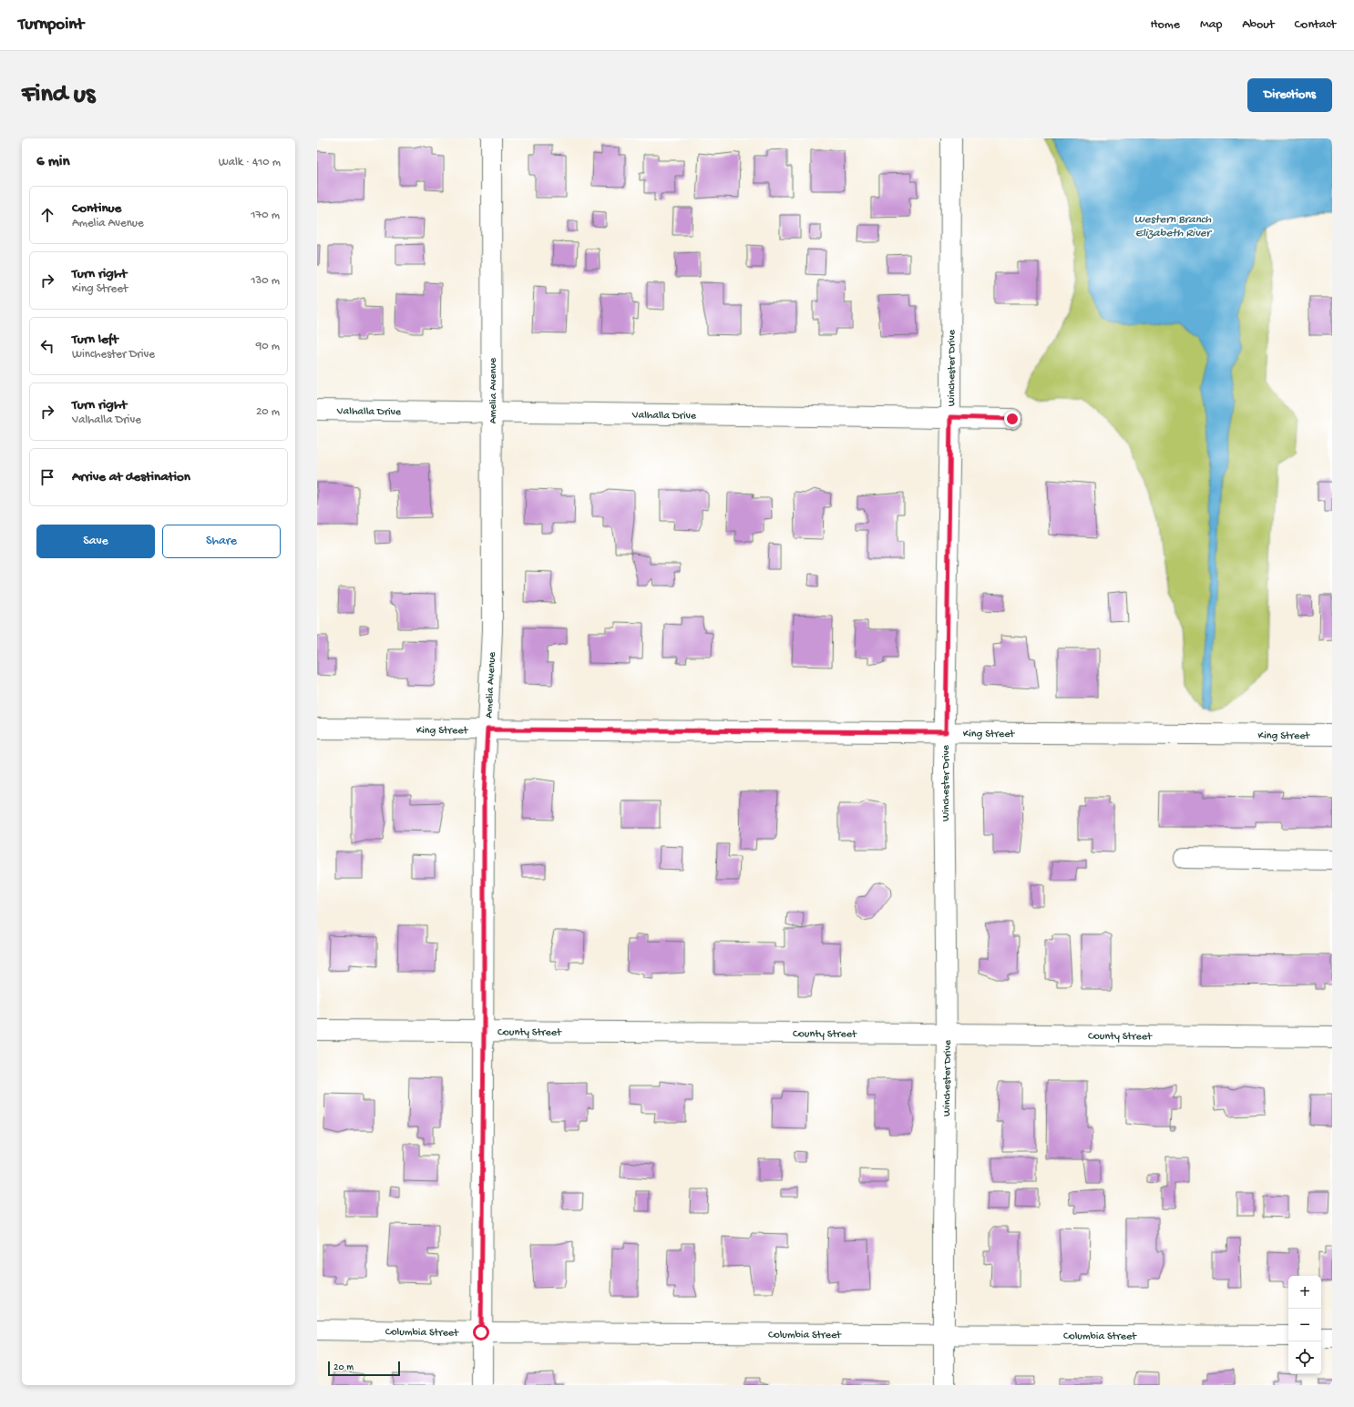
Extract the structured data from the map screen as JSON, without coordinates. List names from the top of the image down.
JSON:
{
  "streets": {
    "street": [
      "Winchester Drive",
      "Amelia Avenue",
      "Valhalla Drive",
      "King Street",
      "County Street",
      "Columbia Street"
    ]
  },
  "crossings": [
    ["Winchester Drive", "Valhalla Drive"],
    ["Winchester Drive", "King Street"],
    ["Winchester Drive", "County Street"],
    ["Winchester Drive", "Columbia Street"],
    ["Amelia Avenue", "Valhalla Drive"],
    ["Amelia Avenue", "King Street"],
    ["Amelia Avenue", "County Street"],
    ["Amelia Avenue", "Columbia Street"]
  ],
  "water": ["Western Branch Elizabeth River"],
  "scale_bar": "20 m",
  "page": {
    "header": "Turnpoint",
    "nav": [
      "Home",
      "Map",
      "About",
      "Contact"
    ],
    "buttons": [
      "Directions",
      ["Save", "Share"]
    ],
    "title": "Find us",
    "heading": ["6 min", "Walk · 410 m"],
    "list": [
      ["Continue", "Amelia Avenue", "170 m"],
      ["Turn right", "King Street", "130 m"],
      ["Turn left", "Winchester Drive", "90 m"],
      ["Turn right", "Valhalla Drive", "20 m"],
      "Arrive at destination"
    ],
    "map_buttons": ["+", "−"],
    "scale": "20 m"
  }
}
